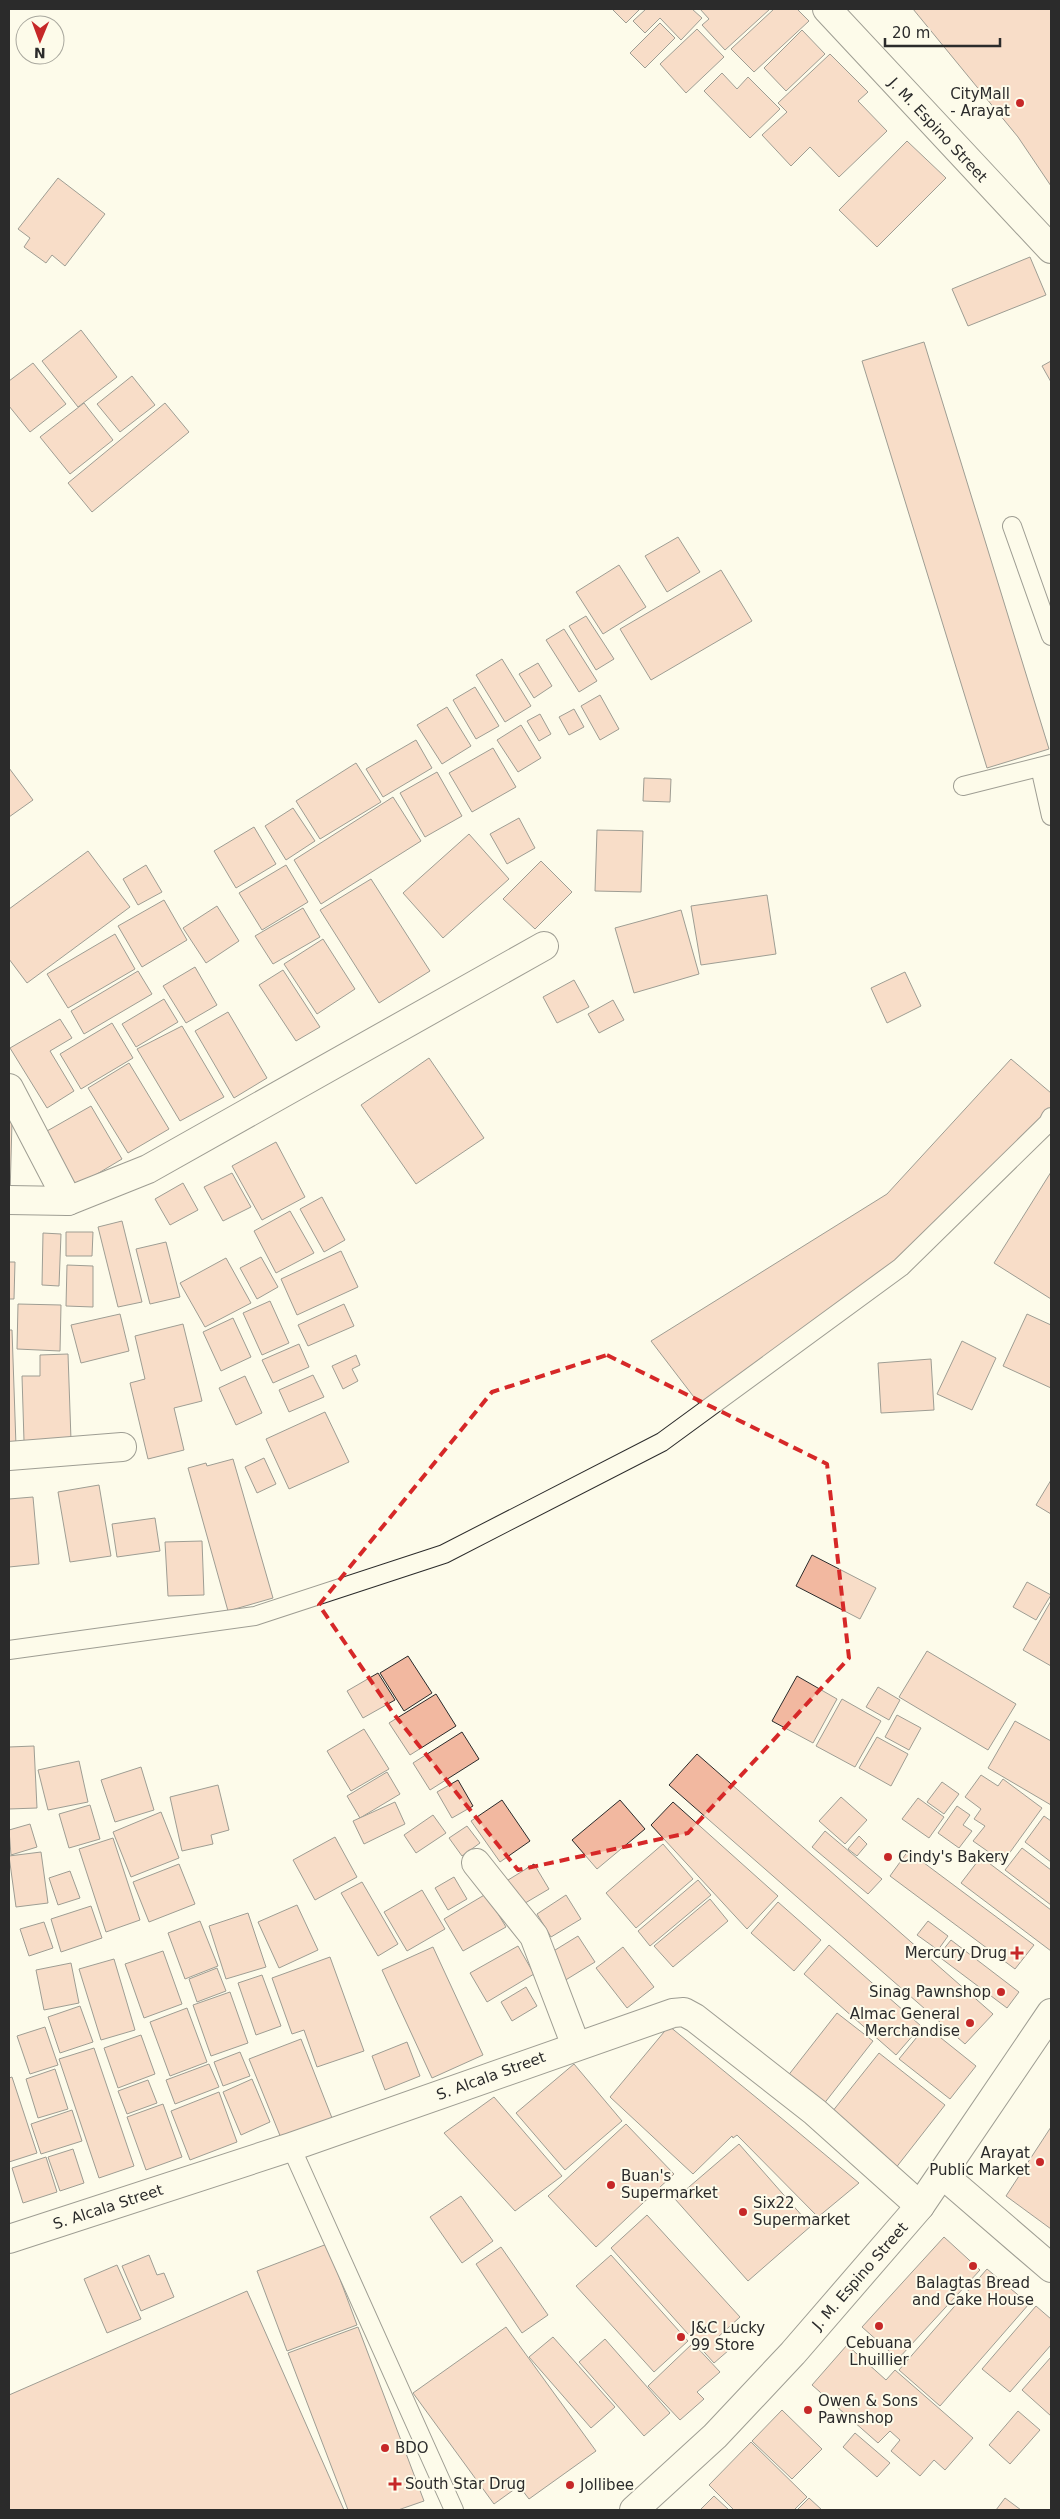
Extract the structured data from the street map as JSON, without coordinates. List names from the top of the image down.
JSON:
{
  "streets": {
    "street": ["J. M. Espino Street", "S. Alcala Street"]
  },
  "crossings": [
    ["J. M. Espino Street", "S. Alcala Street"]
  ],
  "places": {
    "other": [
      "CityMall - Arayat",
      "Cindy's Bakery",
      "Sinag Pawnshop",
      "Almac General Merchandise",
      "Arayat Public Market",
      "Buan's Supermarket",
      "Six22 Supermarket",
      "Balagtas Bread and Cake House",
      "Cebuana Lhuillier",
      "J&C Lucky 99 Store",
      "Owen & Sons Pawnshop",
      "BDO",
      "Jollibee"
    ],
    "health": ["Mercury Drug", "South Star Drug"]
  },
  "scale_bar": "20 m",
  "north": "bottom"
}
